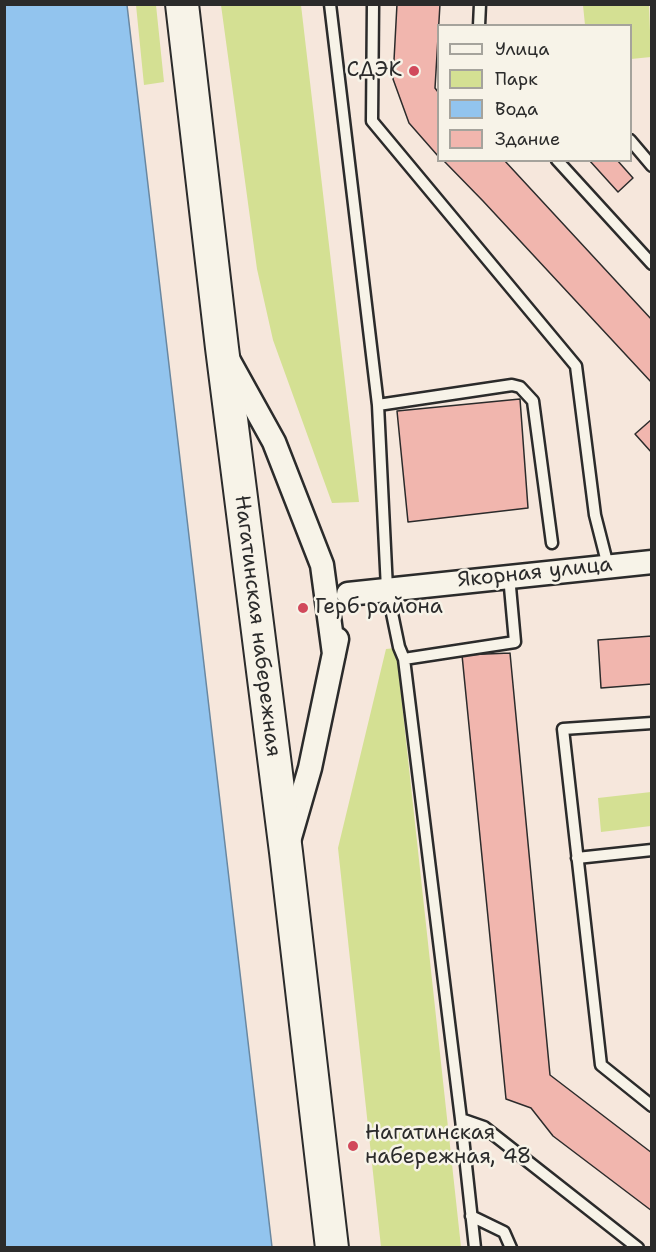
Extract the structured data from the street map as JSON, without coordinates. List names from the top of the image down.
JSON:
{
  "streets": {
    "street": ["Якорная улица", "Нагатинская набережная"]
  },
  "places": ["СДЭК", "Герб района", "Нагатинская набережная, 48"],
  "legend": [
    "Улица",
    "Парк",
    "Вода",
    "Здание"
  ]
}
